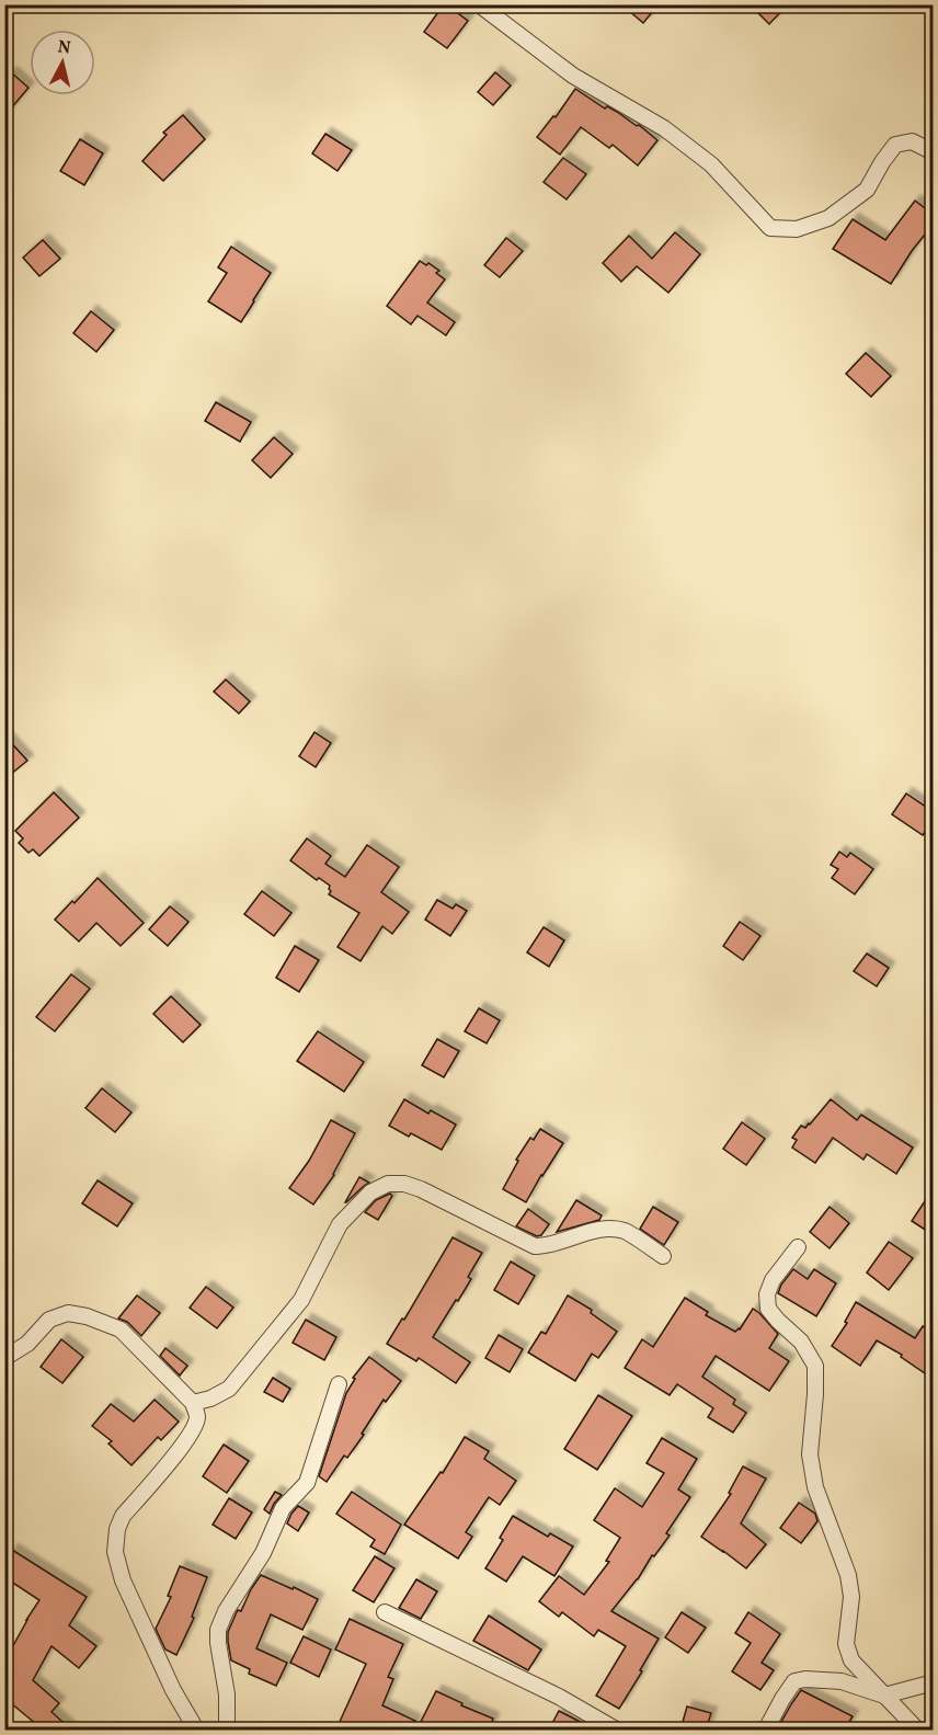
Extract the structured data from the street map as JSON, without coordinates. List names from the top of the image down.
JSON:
{
  "north": "top"
}
